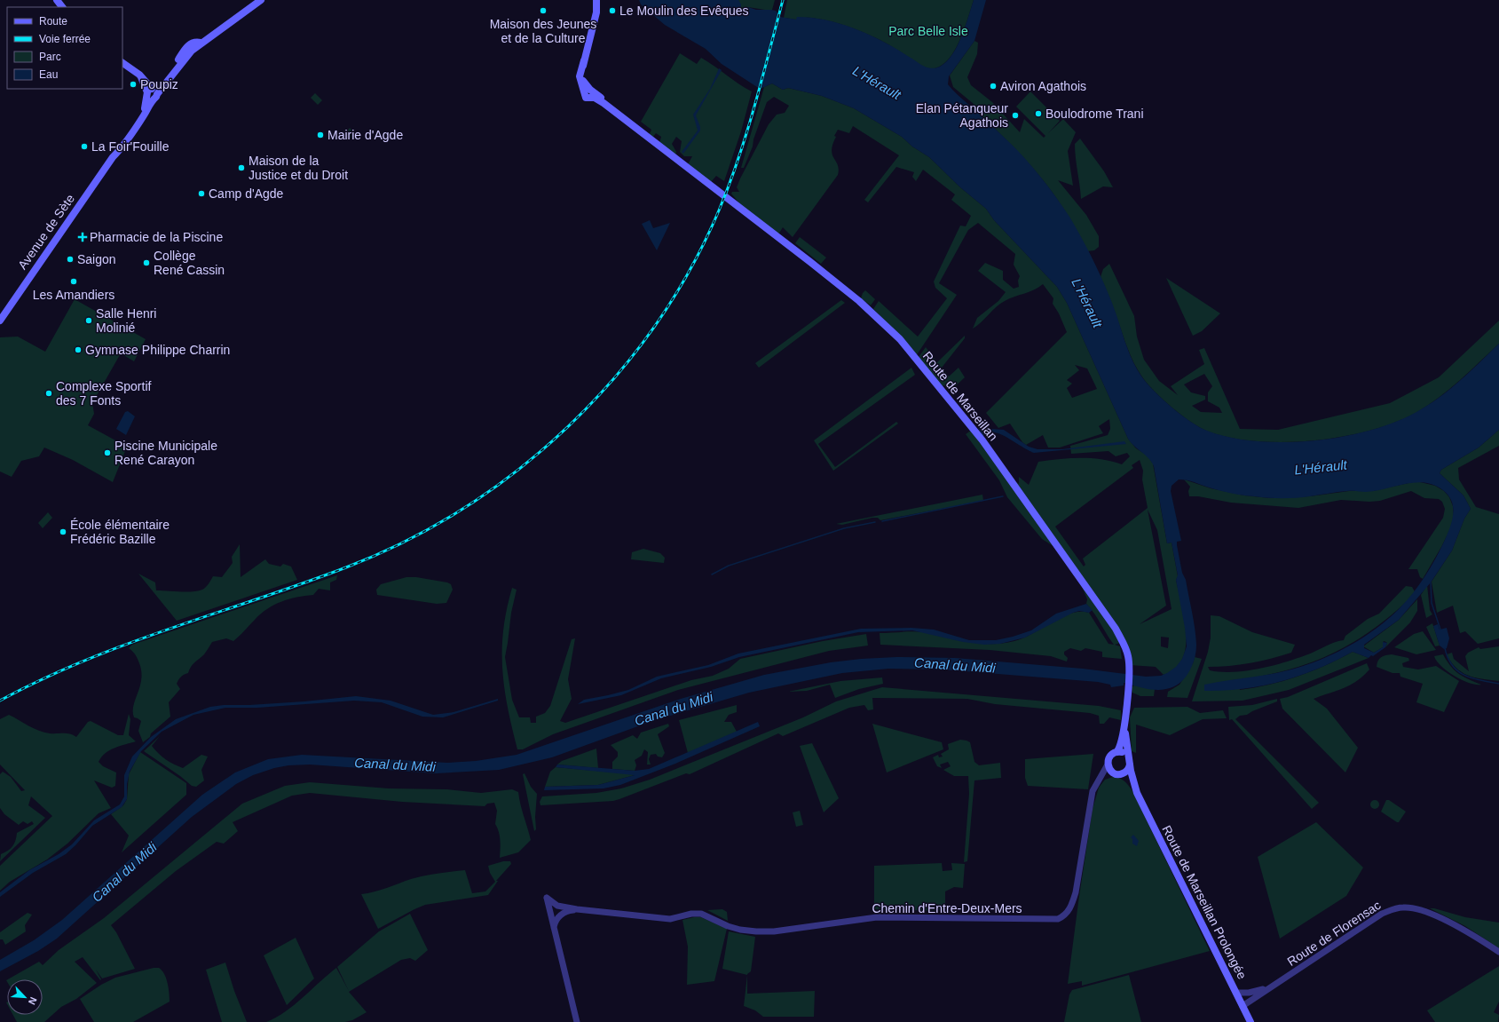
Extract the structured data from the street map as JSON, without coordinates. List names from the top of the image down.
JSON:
{
  "streets": {
    "main road": ["Avenue de Sète", "Route de Marseillan", "Route de Marseillan Prolongée"],
    "street": ["Chemin d'Entre-Deux-Mers", "Route de Florensac"]
  },
  "crossings": [
    ["Route de Marseillan", "Route de Marseillan Prolongée"],
    ["Route de Marseillan Prolongée", "Chemin d'Entre-Deux-Mers"],
    ["Route de Marseillan Prolongée", "Route de Florensac"]
  ],
  "water": ["L'Hérault", "Canal du Midi"],
  "parks": ["Parc Belle Isle"],
  "places": {
    "other": [
      "Maison des Jeunes et de la Culture",
      "Le Moulin des Evêques",
      "Poupiz",
      "Aviron Agathois",
      "Boulodrome Trani",
      "Elan Pétanqueur Agathois",
      "Mairie d'Agde",
      "La Foir'Fouille",
      "Maison de la Justice et du Droit",
      "Camp d'Agde",
      "Saigon",
      "Collège René Cassin",
      "Les Amandiers",
      "Salle Henri Molinié",
      "Gymnase Philippe Charrin",
      "Complexe Sportif des 7 Fonts",
      "Piscine Municipale René Carayon",
      "École élémentaire Frédéric Bazille"
    ],
    "health": ["Pharmacie de la Piscine"]
  },
  "legend": [
    "Route",
    "Voie ferrée",
    "Parc",
    "Eau"
  ],
  "north": "bottom right"
}
